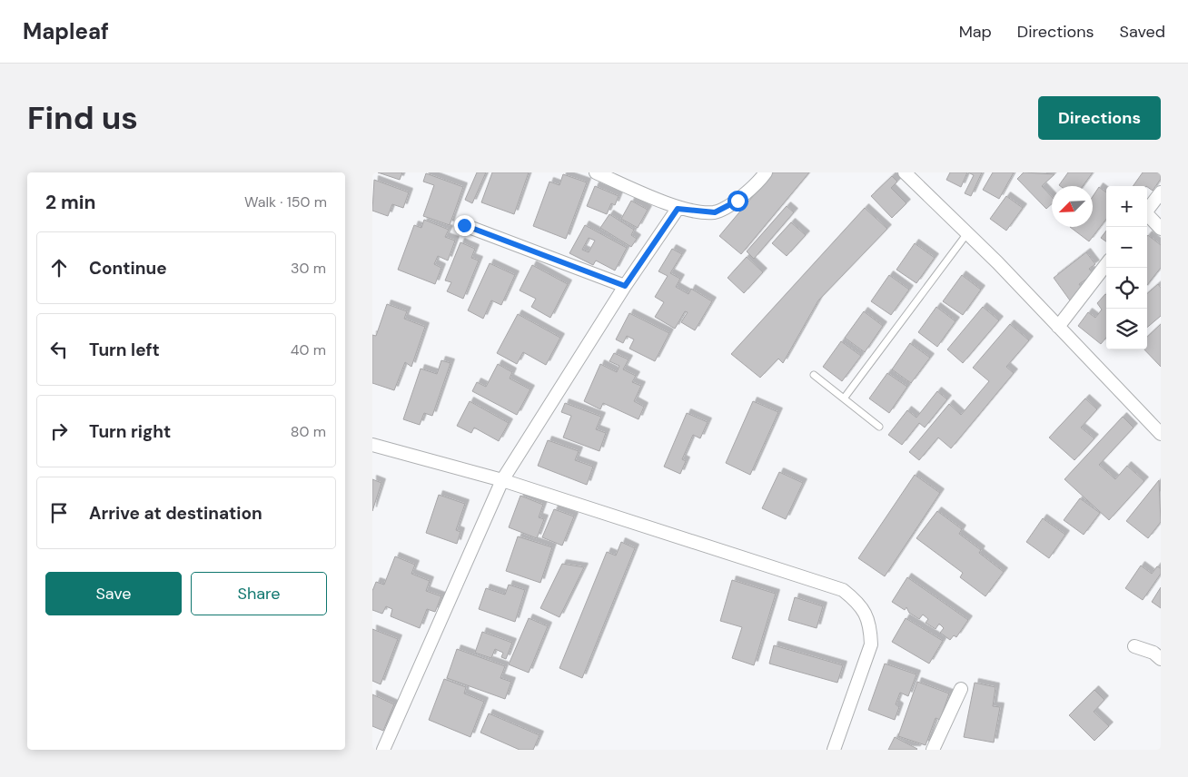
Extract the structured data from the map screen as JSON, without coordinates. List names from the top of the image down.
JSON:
{
  "north": "bottom left",
  "page": {
    "header": "Mapleaf",
    "nav": ["Map", "Directions", "Saved"],
    "buttons": [
      "Directions",
      ["Save", "Share"]
    ],
    "title": "Find us",
    "heading": ["2 min", "Walk · 150 m"],
    "map_buttons": ["+", "−"],
    "list": [
      ["Continue", "30 m"],
      ["Turn left", "40 m"],
      ["Turn right", "80 m"],
      "Arrive at destination"
    ]
  }
}
